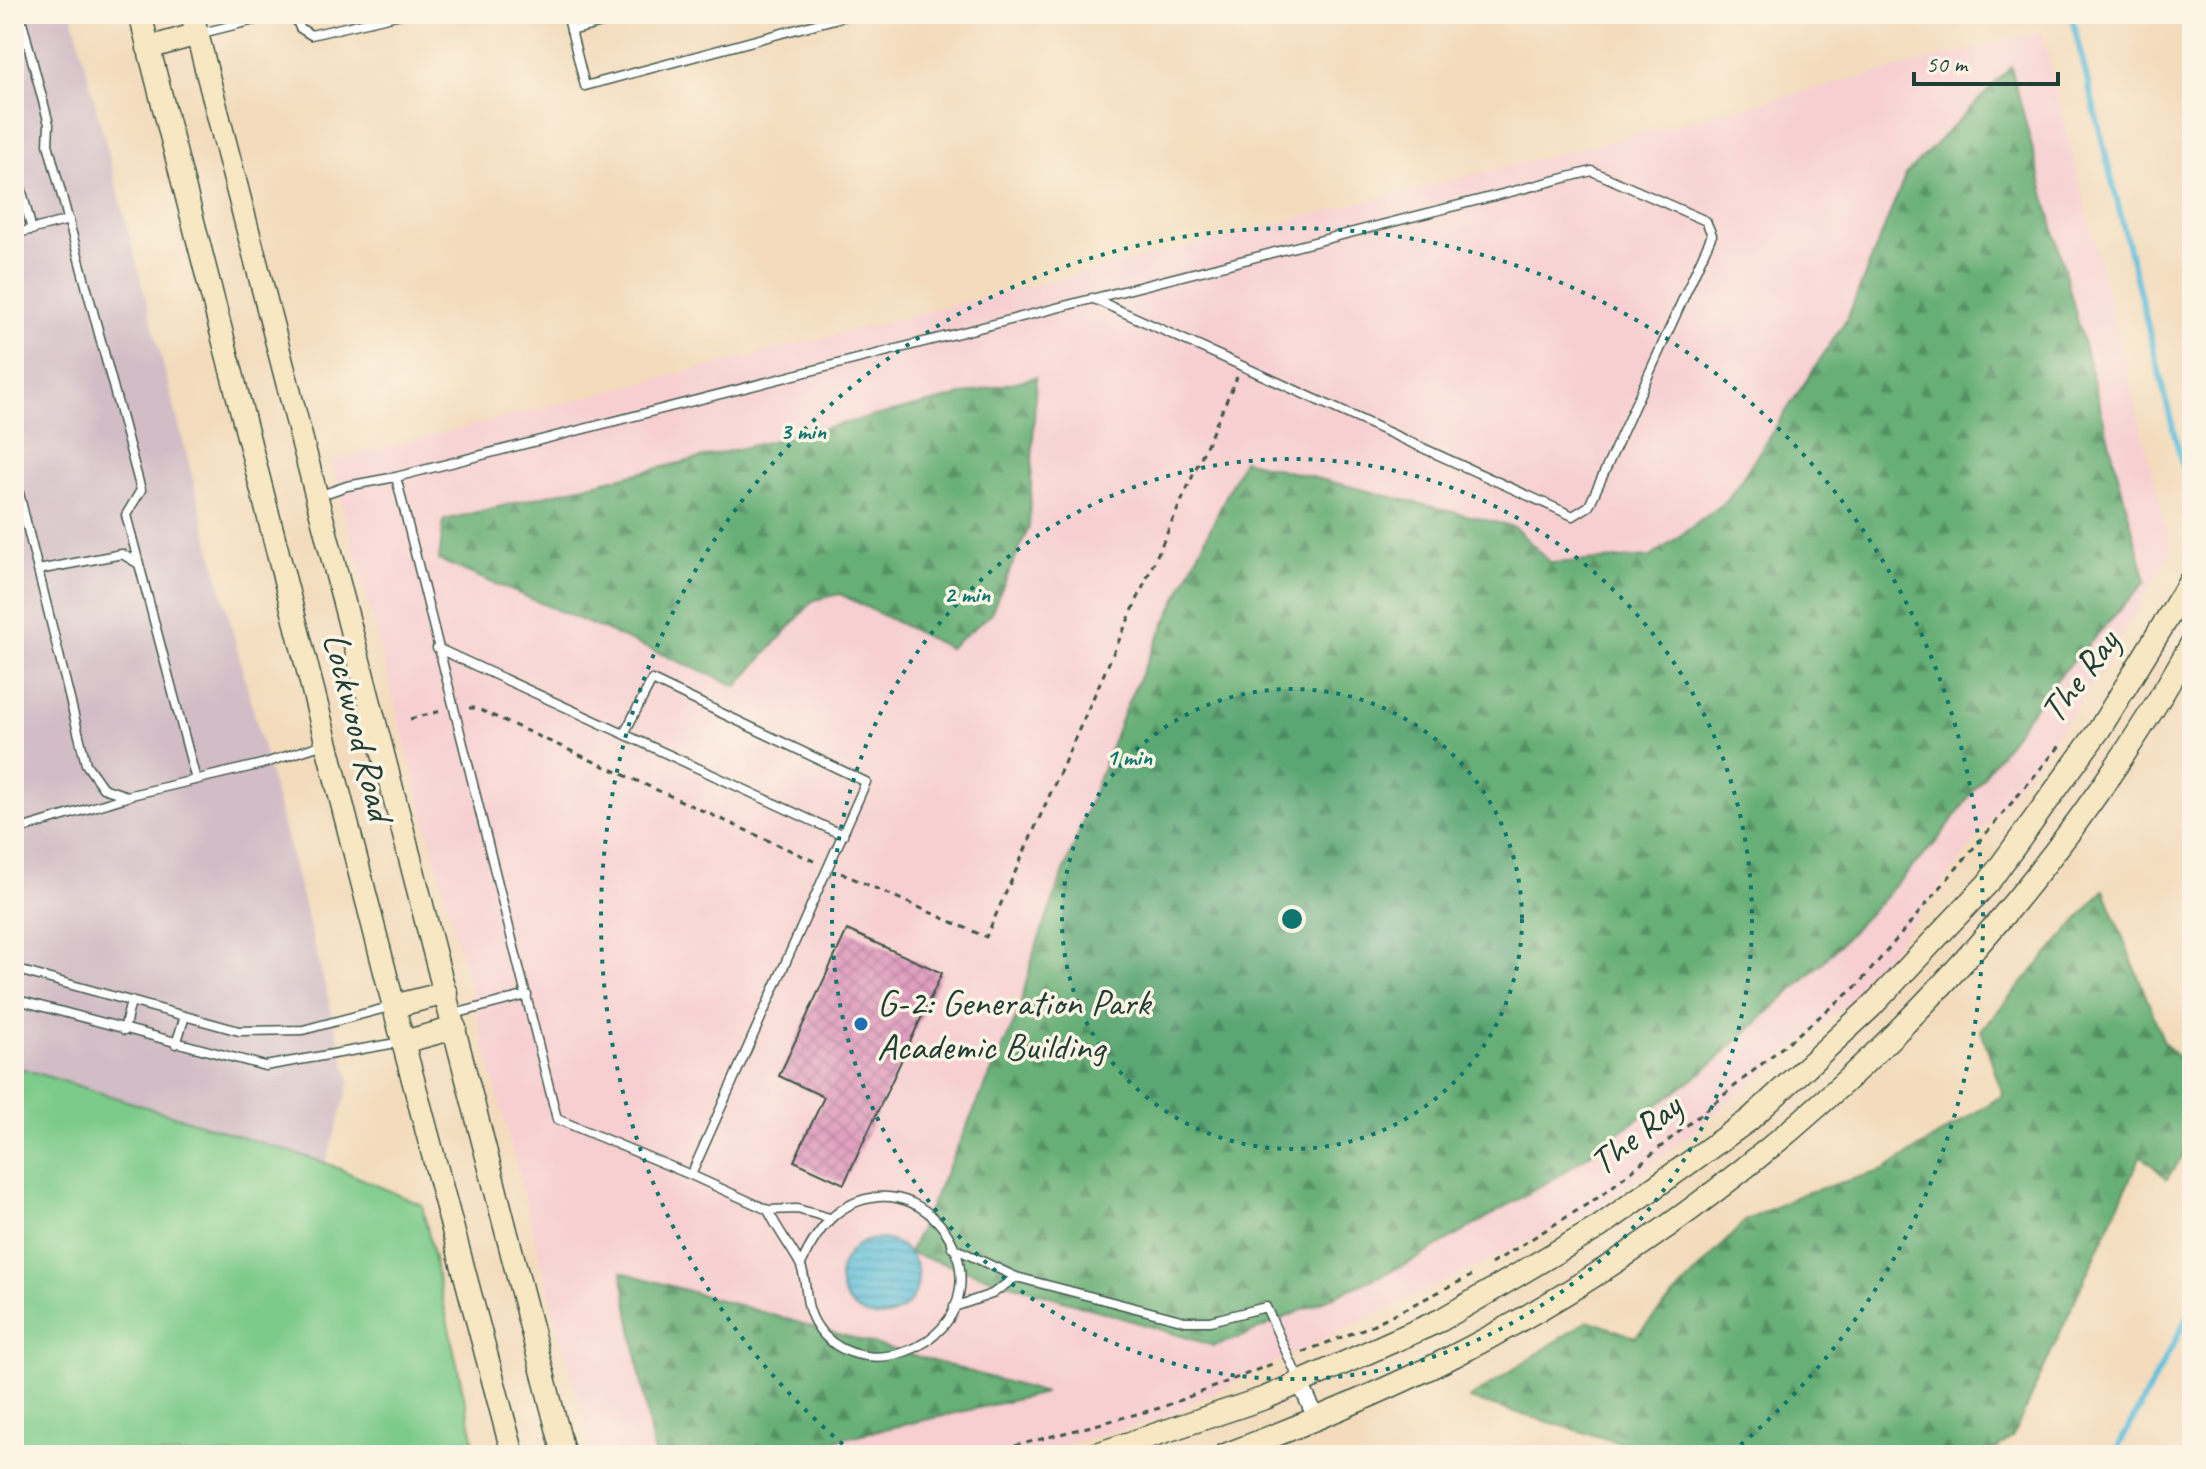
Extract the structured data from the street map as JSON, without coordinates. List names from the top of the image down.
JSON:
{
  "streets": {
    "main road": ["Lockwood Road"],
    "path": ["The Ray"]
  },
  "places": ["G-2: Generation Park Academic Building"],
  "scale_bar": "50 m",
  "rings": ["3 min", "2 min", "1 min"]
}
